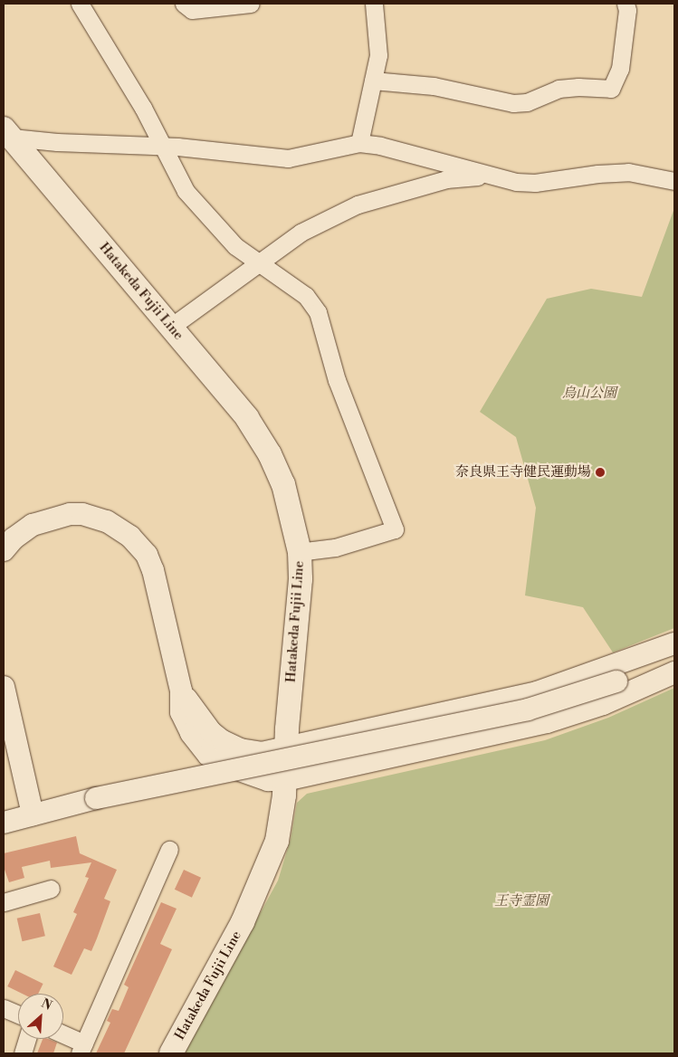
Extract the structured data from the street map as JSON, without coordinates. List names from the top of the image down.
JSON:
{
  "streets": {
    "main road": ["Hatakeda Fujii Line"]
  },
  "parks": ["烏山公園", "王寺霊園"],
  "places": ["奈良県王寺健民運動場"],
  "north": "top right"
}
